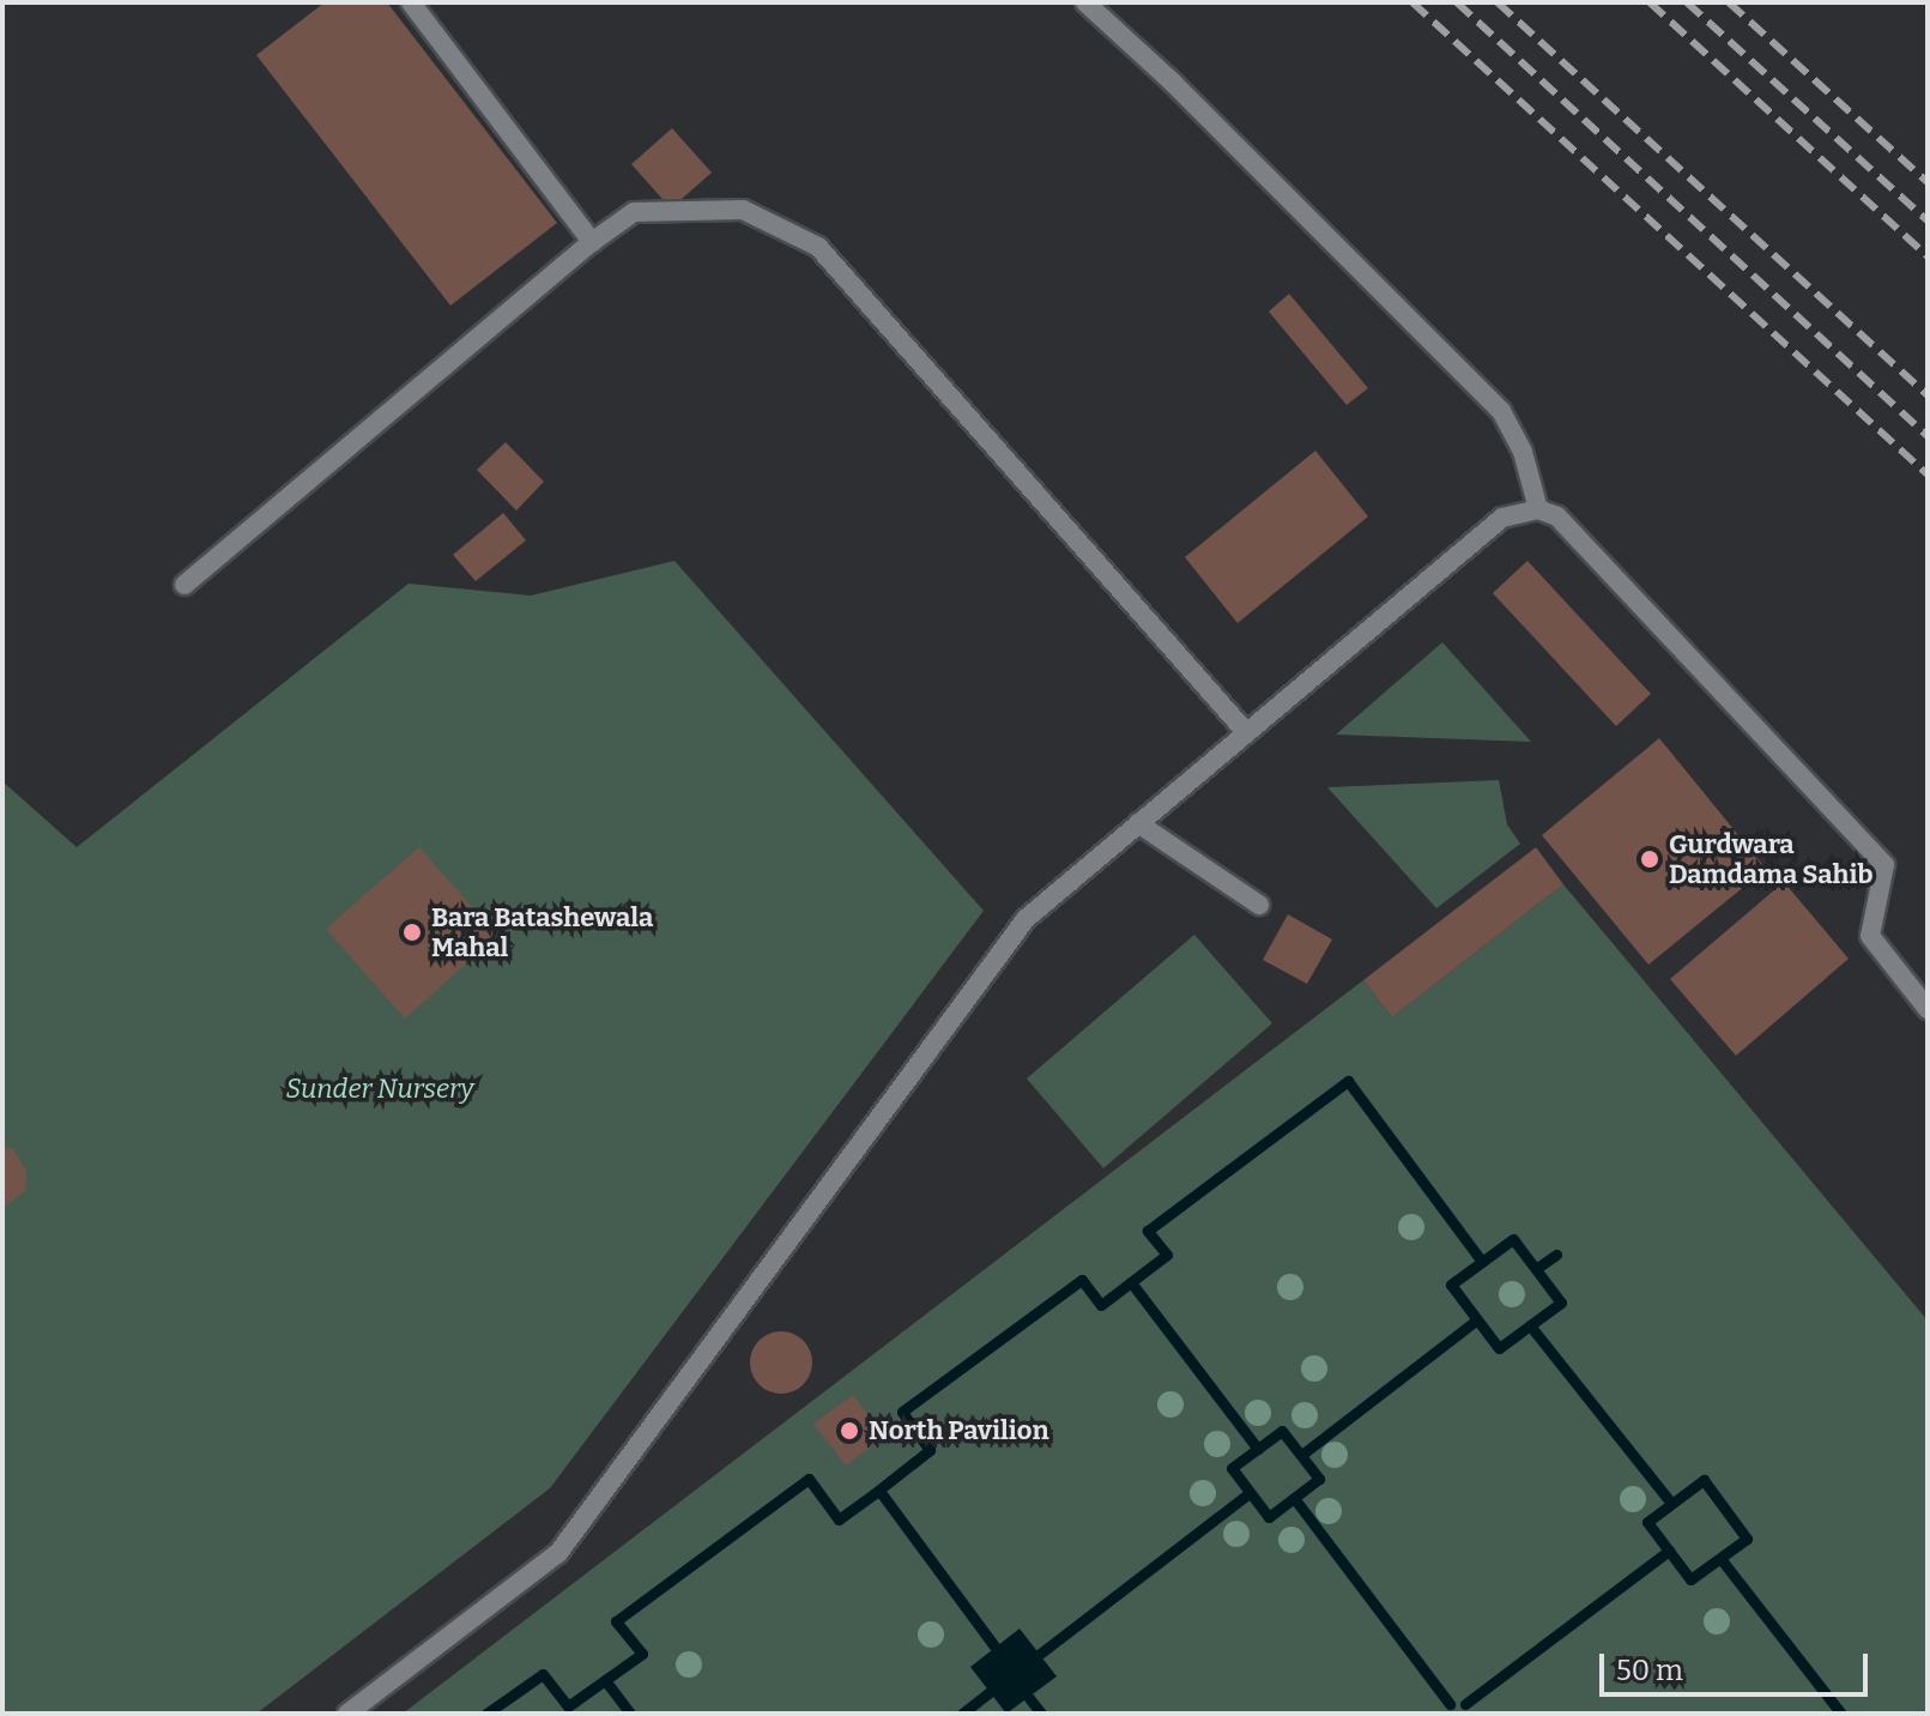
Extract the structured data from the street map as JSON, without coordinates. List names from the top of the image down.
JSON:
{
  "parks": ["Sunder Nursery"],
  "places": ["Gurdwara Damdama Sahib", "Bara Batashewala Mahal", "North Pavilion"],
  "scale_bar": "50 m"
}
